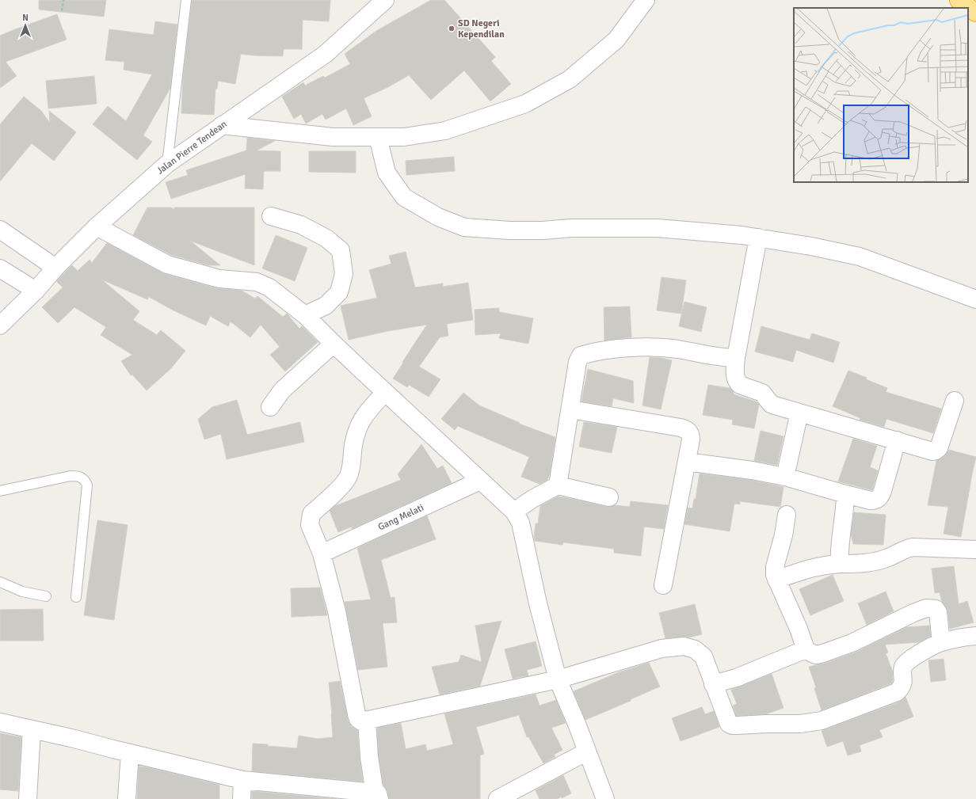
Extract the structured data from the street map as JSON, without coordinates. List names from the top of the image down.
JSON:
{
  "streets": {
    "street": ["Jalan Pierre Tendean", "Gang Melati"]
  },
  "places": ["SD Negeri Kependilan"],
  "north": "top"
}
